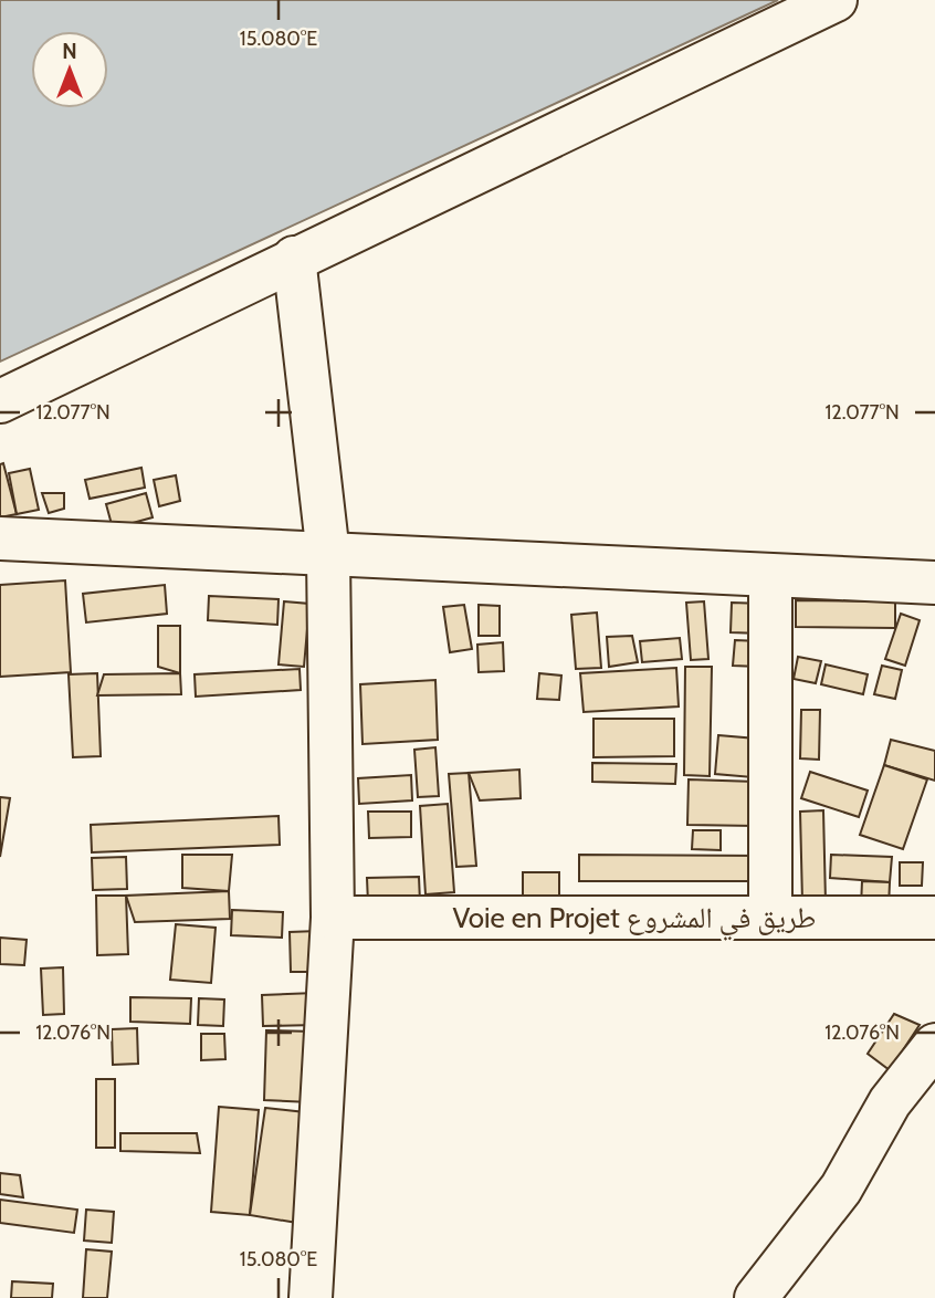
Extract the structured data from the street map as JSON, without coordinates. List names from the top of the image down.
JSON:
{
  "streets": {
    "street": ["Voie en Projet طريق في المشروع"]
  },
  "north": "top",
  "coordinates": ["15.080°E", "12.077°N", "12.076°N"]
}
